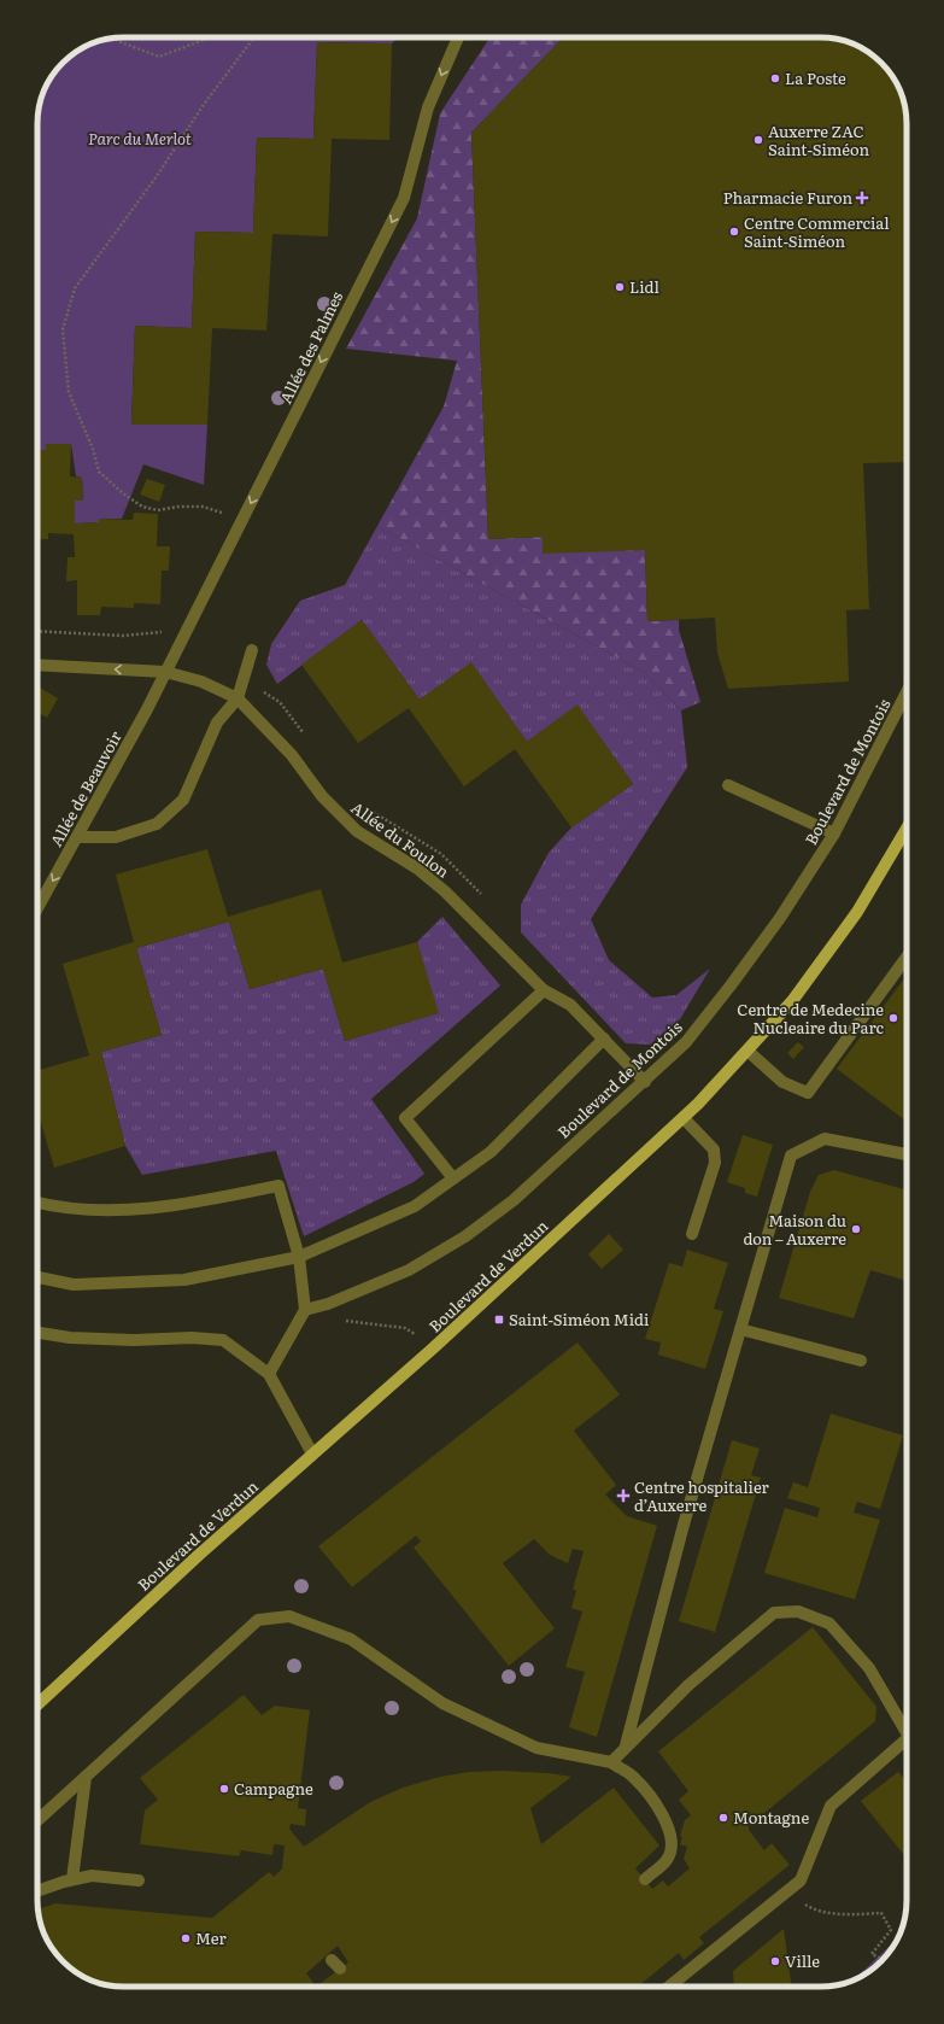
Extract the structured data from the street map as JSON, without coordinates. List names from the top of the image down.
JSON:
{
  "streets": {
    "main road": ["Boulevard de Verdun"],
    "street": [
      "Allée des Palmes",
      "Boulevard de Montois",
      "Allée de Beauvoir",
      "Allée du Foulon"
    ]
  },
  "crossings": [
    ["Allée des Palmes", "Allée de Beauvoir"],
    ["Allée des Palmes", "Allée du Foulon"],
    ["Boulevard de Montois", "Allée du Foulon"],
    ["Allée de Beauvoir", "Allée du Foulon"]
  ],
  "one_way": ["Allée des Palmes"],
  "parks": ["Parc du Merlot"],
  "places": {
    "other": [
      "La Poste",
      "Auxerre ZAC Saint-Siméon",
      "Centre Commercial Saint-Siméon",
      "Lidl",
      "Centre de Medecine Nucleaire du Parc",
      "Maison du don – Auxerre",
      "Campagne",
      "Montagne",
      "Mer",
      "Ville"
    ],
    "health": ["Pharmacie Furon", "Centre hospitalier d’Auxerre"],
    "transit": ["Saint-Siméon Midi"]
  }
}
